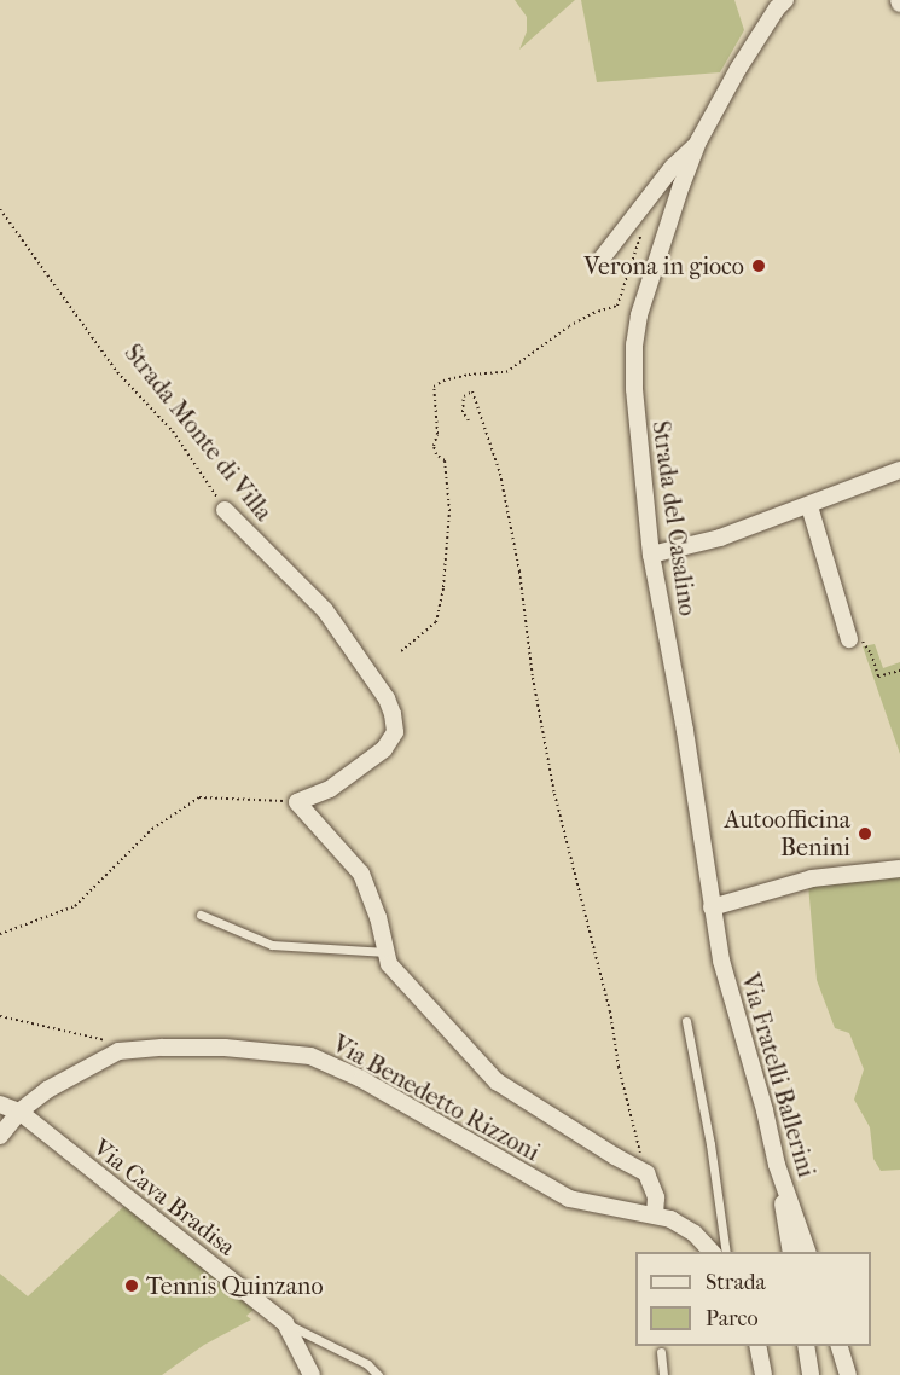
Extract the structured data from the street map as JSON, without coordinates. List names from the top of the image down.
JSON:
{
  "streets": {
    "street": [
      "Strada Monte di Villa",
      "Strada del Casalino",
      "Via Fratelli Ballerini",
      "Via Benedetto Rizzoni",
      "Via Cava Bradisa"
    ]
  },
  "crossings": [
    ["Strada del Casalino", "Via Fratelli Ballerini"],
    ["Via Benedetto Rizzoni", "Via Cava Bradisa"]
  ],
  "places": ["Verona in gioco", "Autoofficina Benini", "Tennis Quinzano"],
  "legend": ["Strada", "Parco"]
}
